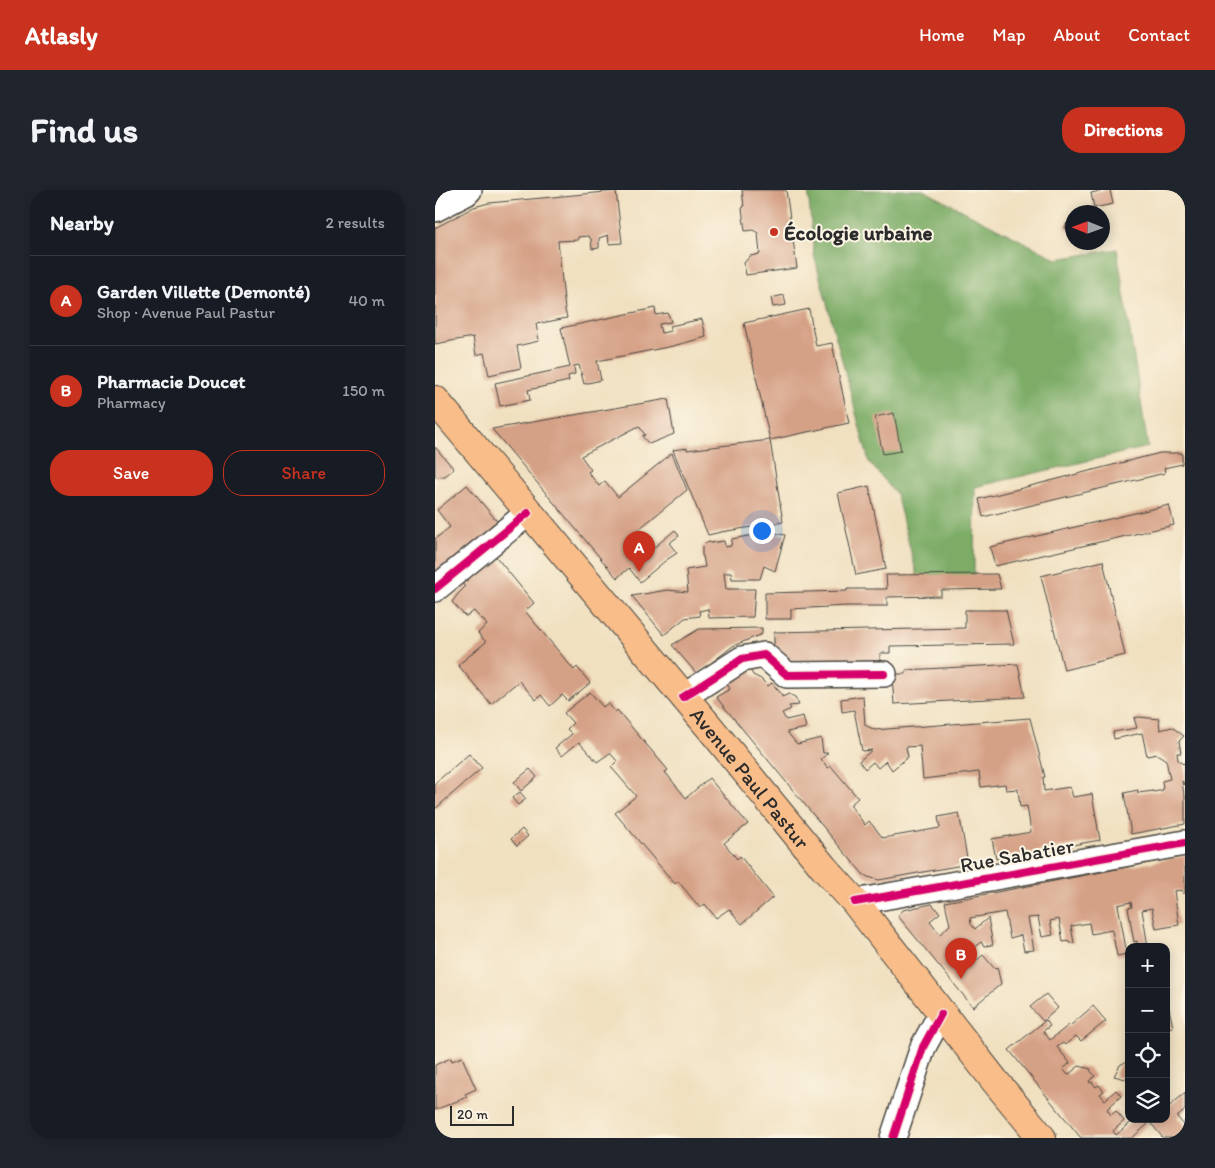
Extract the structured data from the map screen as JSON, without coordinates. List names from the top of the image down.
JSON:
{
  "streets": {
    "main road": ["Avenue Paul Pastur"],
    "street": ["Rue Sabatier"]
  },
  "crossings": [
    ["Avenue Paul Pastur", "Rue Sabatier"]
  ],
  "places": ["Écologie urbaine"],
  "scale_bar": "20 m",
  "north": "left",
  "page": {
    "header": "Atlasly",
    "nav": [
      "Home",
      "Map",
      "About",
      "Contact"
    ],
    "buttons": [
      "Directions",
      ["Save", "Share"]
    ],
    "title": "Find us",
    "heading": ["Nearby", "2 results"],
    "list": [
      {
        "mark": "A",
        "name": "Garden Villette (Demonté)",
        "note": "Shop · Avenue Paul Pastur",
        "value": "40 m"
      },
      {
        "mark": "B",
        "name": "Pharmacie Doucet",
        "note": "Pharmacy",
        "value": "150 m"
      }
    ],
    "pins": ["A", "B"],
    "map_buttons": ["+", "−"],
    "scale": "20 m"
  }
}
